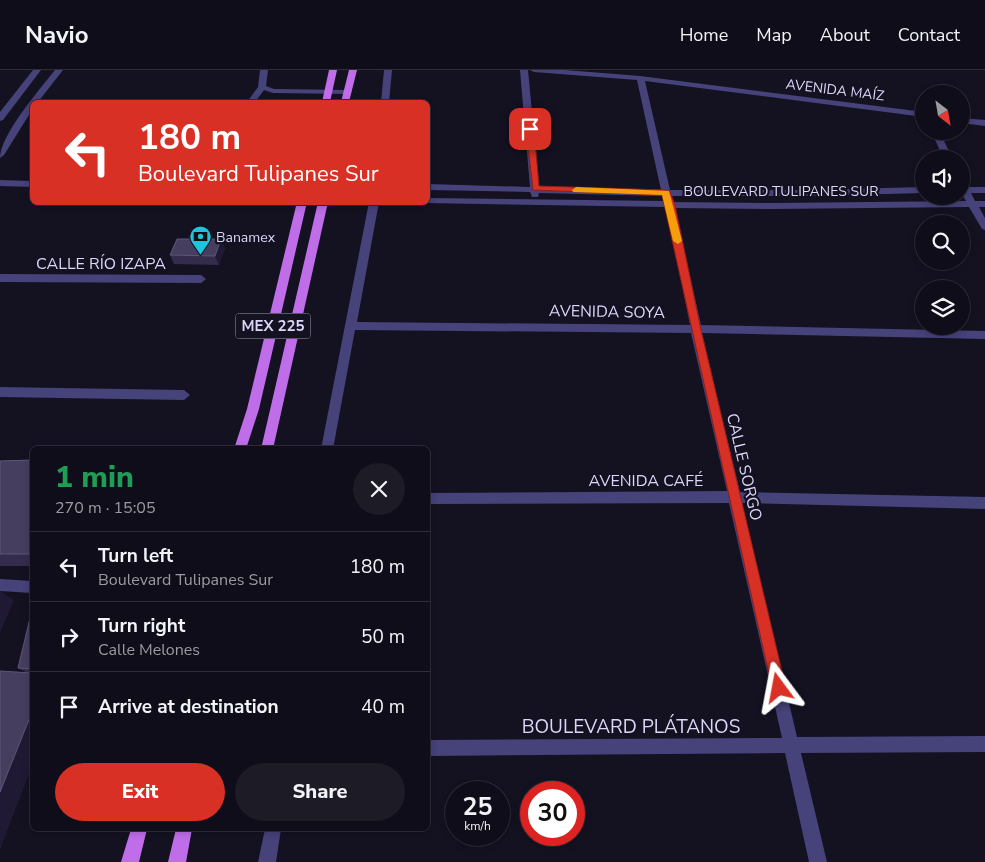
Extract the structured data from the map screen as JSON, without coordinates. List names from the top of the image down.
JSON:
{
  "streets": {
    "main road": ["MEX 225"],
    "street": [
      "AVENIDA MAÍZ",
      "BOULEVARD TULIPANES SUR",
      "CALLE RÍO IZAPA",
      "AVENIDA SOYA",
      "CALLE SORGO",
      "AVENIDA CAFÉ",
      "BOULEVARD PLÁTANOS"
    ]
  },
  "crossings": [
    ["AVENIDA MAÍZ", "CALLE SORGO"],
    ["BOULEVARD TULIPANES SUR", "CALLE SORGO"],
    ["AVENIDA SOYA", "CALLE SORGO"],
    ["CALLE SORGO", "AVENIDA CAFÉ"],
    ["CALLE SORGO", "BOULEVARD PLÁTANOS"]
  ],
  "places": {
    "bank": ["Banamex"]
  },
  "north": "bottom right",
  "page": {
    "header": "Navio",
    "nav": [
      "Home",
      "Map",
      "About",
      "Contact"
    ],
    "turn": ["180 m", "Boulevard Tulipanes Sur"],
    "heading": ["1 min", "270 m · 15:05"],
    "list": [
      {
        "name": "Turn left",
        "note": "Boulevard Tulipanes Sur",
        "value": "180 m"
      },
      {
        "name": "Turn right",
        "note": "Calle Melones",
        "value": "50 m"
      },
      {
        "name": "Arrive at destination",
        "value": "40 m"
      }
    ],
    "buttons": ["Exit", "Share"],
    "speed": "25 km/h",
    "limit": "30"
  }
}
